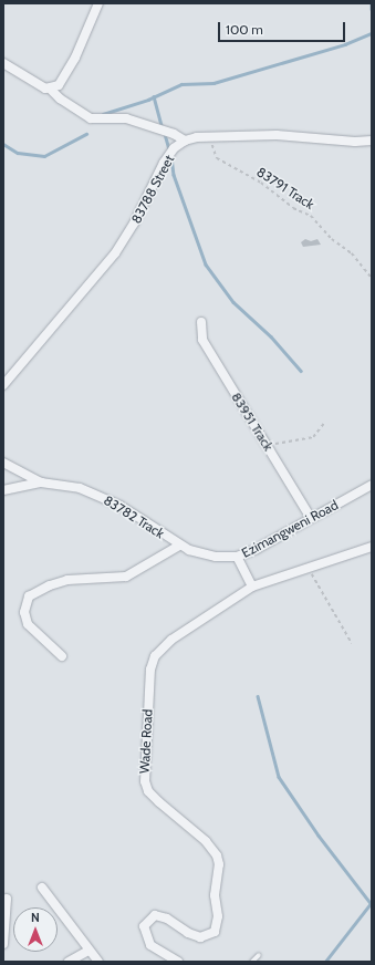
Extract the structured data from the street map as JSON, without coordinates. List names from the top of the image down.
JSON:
{
  "streets": {
    "street": [
      "83788 Street",
      "83951 Track",
      "83782 Track",
      "Ezimangweni Road",
      "Wade Road"
    ],
    "path": ["83791 Track"]
  },
  "crossings": [
    ["83951 Track", "Ezimangweni Road"],
    ["83782 Track", "Ezimangweni Road"],
    ["Ezimangweni Road", "Wade Road"]
  ],
  "scale_bar": "100 m",
  "north": "top"
}
